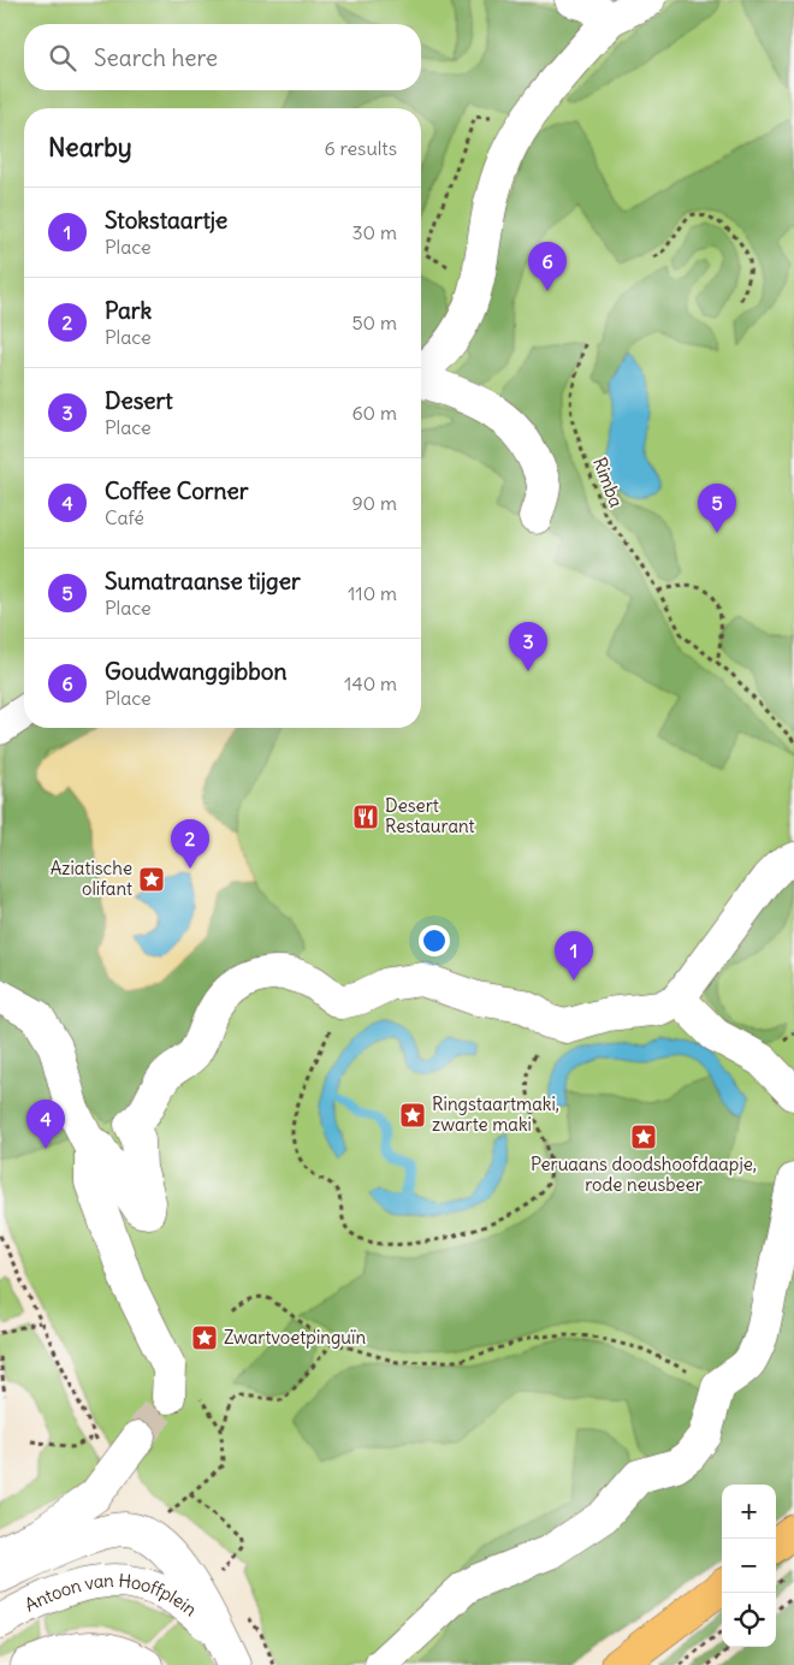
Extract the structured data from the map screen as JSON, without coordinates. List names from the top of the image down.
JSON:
{
  "streets": {
    "street": ["Antoon van Hooffplein"],
    "path": ["Rimba"]
  },
  "places": {
    "restaurant": ["Desert Restaurant"],
    "place": [
      "Aziatische olifant",
      "Ringstaartmaki, zwarte maki",
      "Peruaans doodshoofdaapje, rode neusbeer",
      "Zwartvoetpinguïn"
    ]
  },
  "page": {
    "search": "Search here",
    "heading": ["Nearby", "6 results"],
    "list": [
      {
        "mark": "1",
        "name": "Stokstaartje",
        "note": "Place",
        "value": "30 m"
      },
      {
        "mark": "2",
        "name": "Park",
        "note": "Place",
        "value": "50 m"
      },
      {
        "mark": "3",
        "name": "Desert",
        "note": "Place",
        "value": "60 m"
      },
      {
        "mark": "4",
        "name": "Coffee Corner",
        "note": "Café",
        "value": "90 m"
      },
      {
        "mark": "5",
        "name": "Sumatraanse tijger",
        "note": "Place",
        "value": "110 m"
      },
      {
        "mark": "6",
        "name": "Goudwanggibbon",
        "note": "Place",
        "value": "140 m"
      }
    ],
    "pins": [
      "6",
      "5",
      "3",
      "2",
      "1",
      "4"
    ],
    "map_buttons": ["+", "−"]
  }
}
